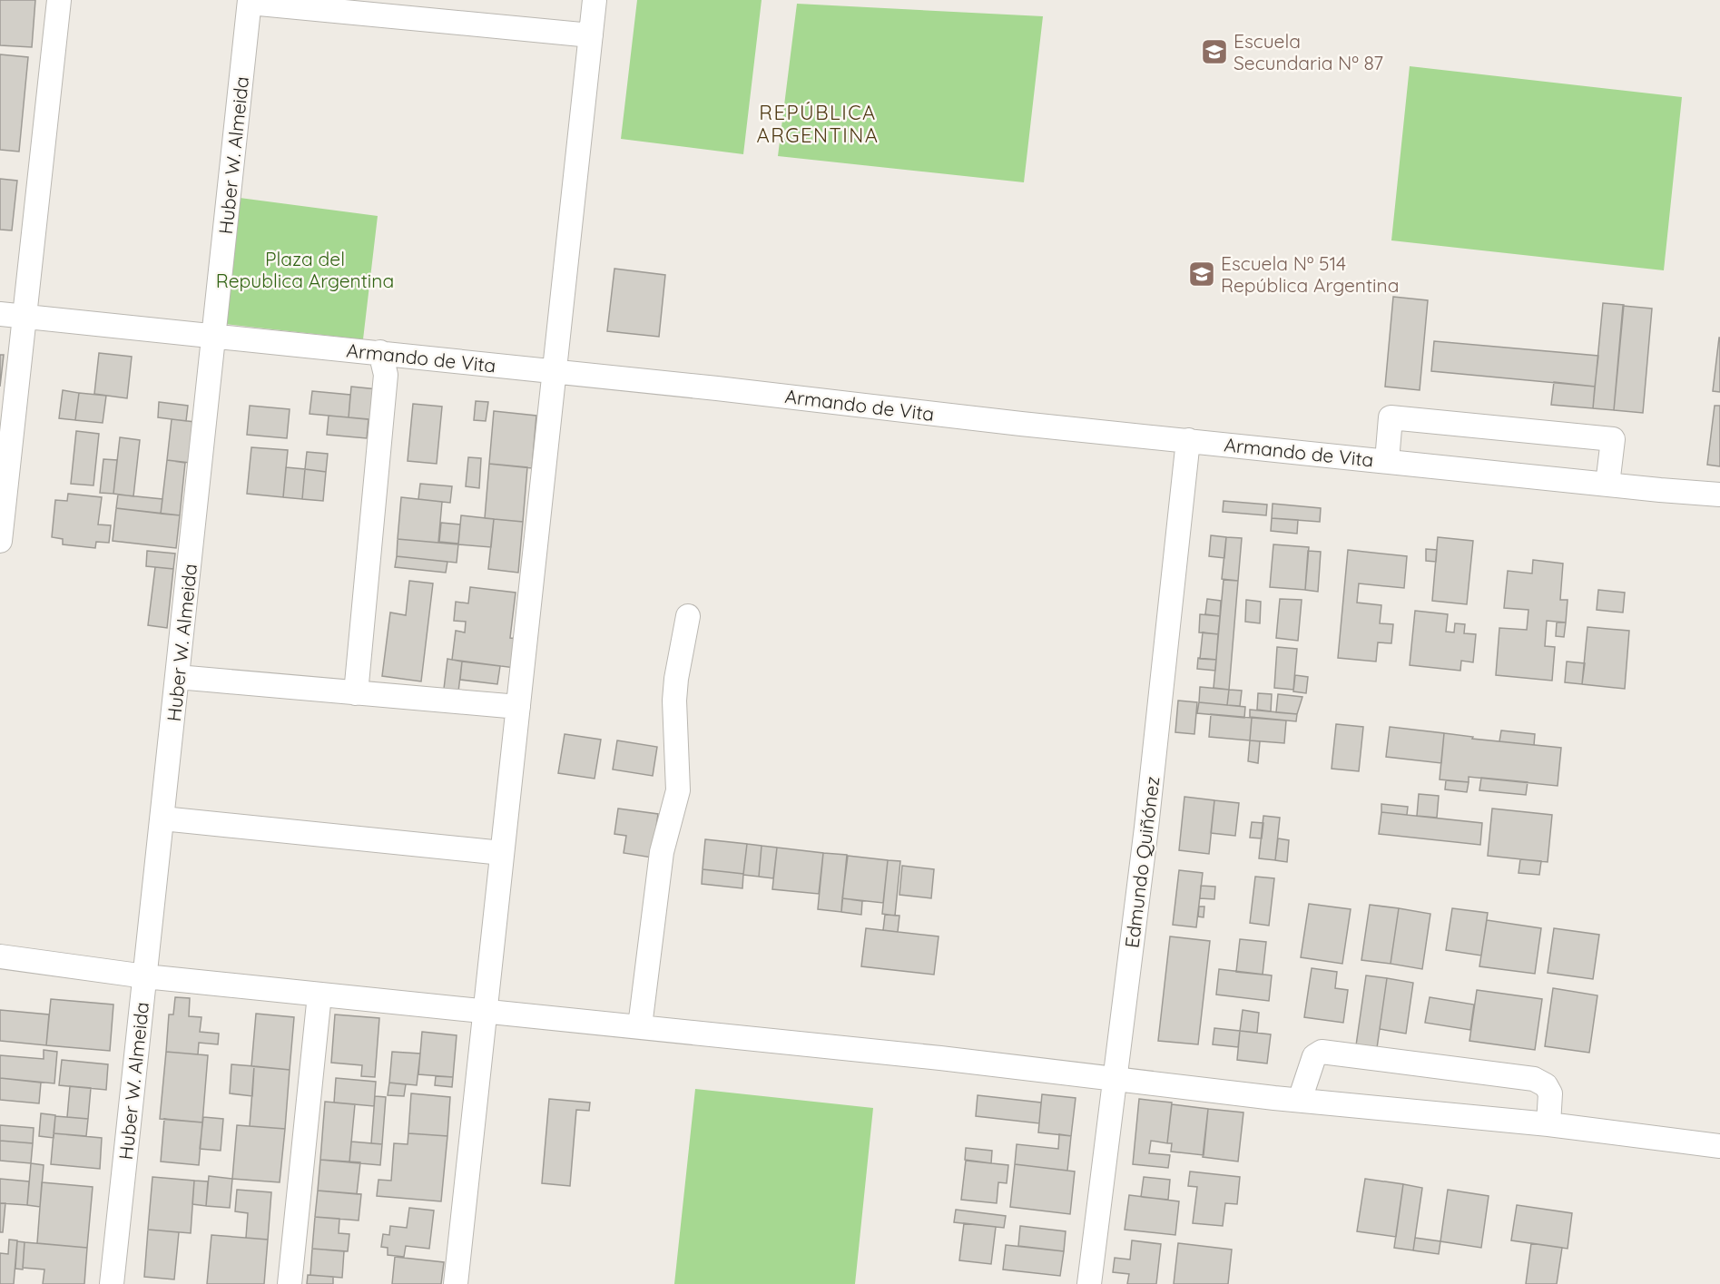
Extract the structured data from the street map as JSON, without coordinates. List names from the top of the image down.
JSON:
{
  "streets": {
    "street": ["Huber W. Almeida", "Armando de Vita", "Edmundo Quiñónez"]
  },
  "crossings": [
    ["Huber W. Almeida", "Armando de Vita"],
    ["Armando de Vita", "Edmundo Quiñónez"]
  ],
  "districts": ["REPÚBLICA ARGENTINA"],
  "parks": ["Plaza del Republica Argentina"],
  "places": {
    "school or university": ["Escuela Secundaria Nº 87", "Escuela Nº 514 República Argentina"]
  }
}
